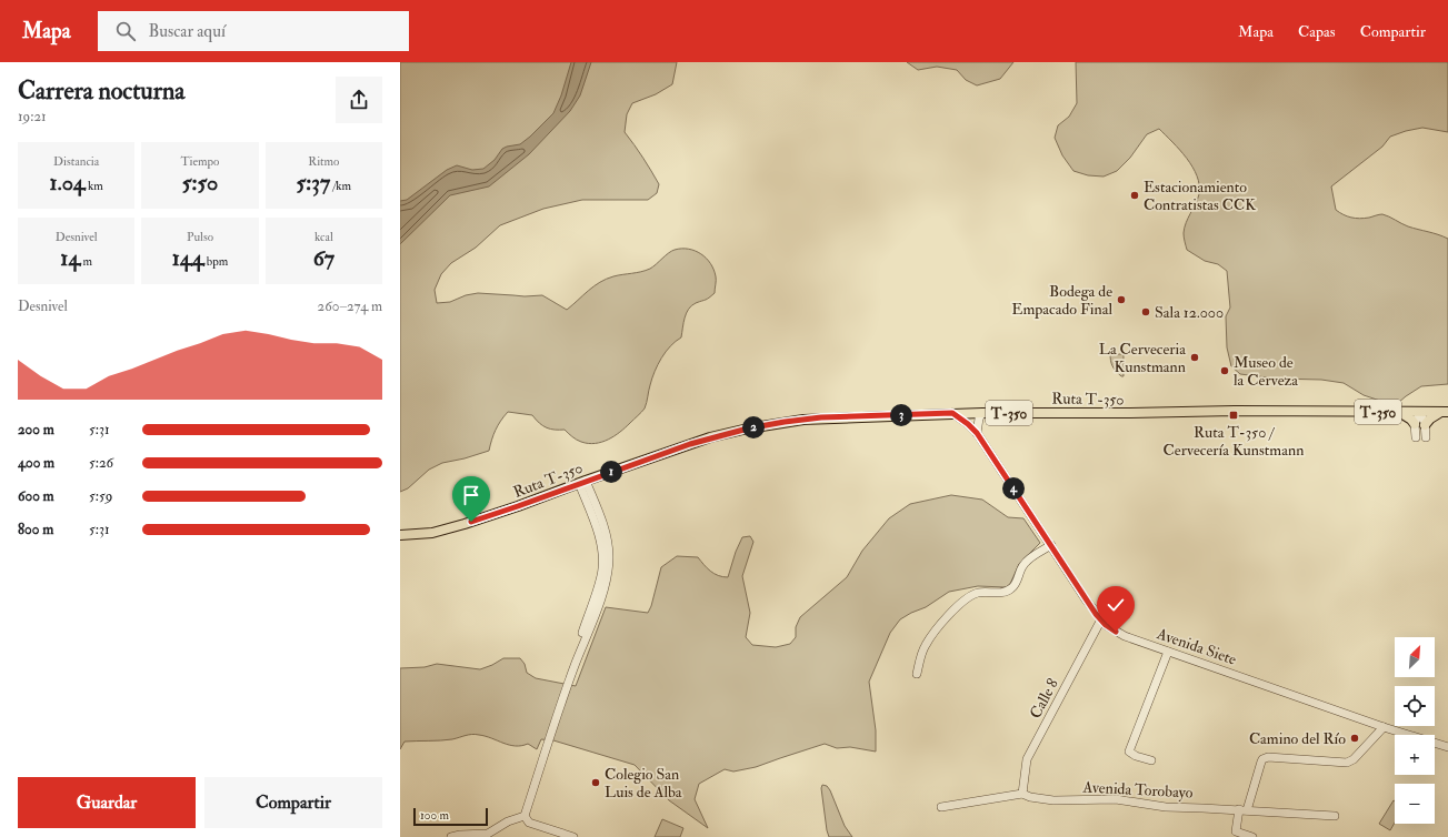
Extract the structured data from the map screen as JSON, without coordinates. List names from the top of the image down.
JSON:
{
  "streets": {
    "main road": ["Ruta T-350", "T-350"],
    "street": ["Avenida Siete", "Calle 8", "Avenida Torobayo"]
  },
  "crossings": [
    ["Ruta T-350", "Avenida Siete"],
    ["Avenida Siete", "Calle 8"],
    ["Calle 8", "Avenida Torobayo"]
  ],
  "places": {
    "other": [
      "Estacionamiento Contratistas CCK",
      "Bodega de Empacado Final",
      "Sala 12.000",
      "La Cerveceria Kunstmann",
      "Museo de la Cerveza",
      "Camino del Río",
      "Colegio San Luis de Alba"
    ],
    "transit": ["Ruta T-350 / Cervecería Kunstmann"]
  },
  "scale_bar": "100 m",
  "north": "top right",
  "page": {
    "header": "Mapa",
    "search": "Buscar aquí",
    "nav": ["Mapa", "Capas", "Compartir"],
    "heading": ["Carrera nocturna", "19:21"],
    "stats": [
      ["Distancia", "1.04 km"],
      ["Tiempo", "5:50"],
      ["Ritmo", "5:37 /km"],
      ["Desnivel", "14 m"],
      ["Pulso", "144 bpm"],
      ["kcal", "67"]
    ],
    "chart": ["Desnivel", "260–274 m"],
    "pins": [
      "3",
      "2",
      "1",
      "4"
    ],
    "list": [
      {
        "name": "200 m",
        "note": "5:31"
      },
      {
        "name": "400 m",
        "note": "5:26"
      },
      {
        "name": "600 m",
        "note": "5:59"
      },
      {
        "name": "800 m",
        "note": "5:31"
      }
    ],
    "map_buttons": ["+", "−"],
    "buttons": ["Guardar", "Compartir"],
    "scale": "100 m"
  }
}
